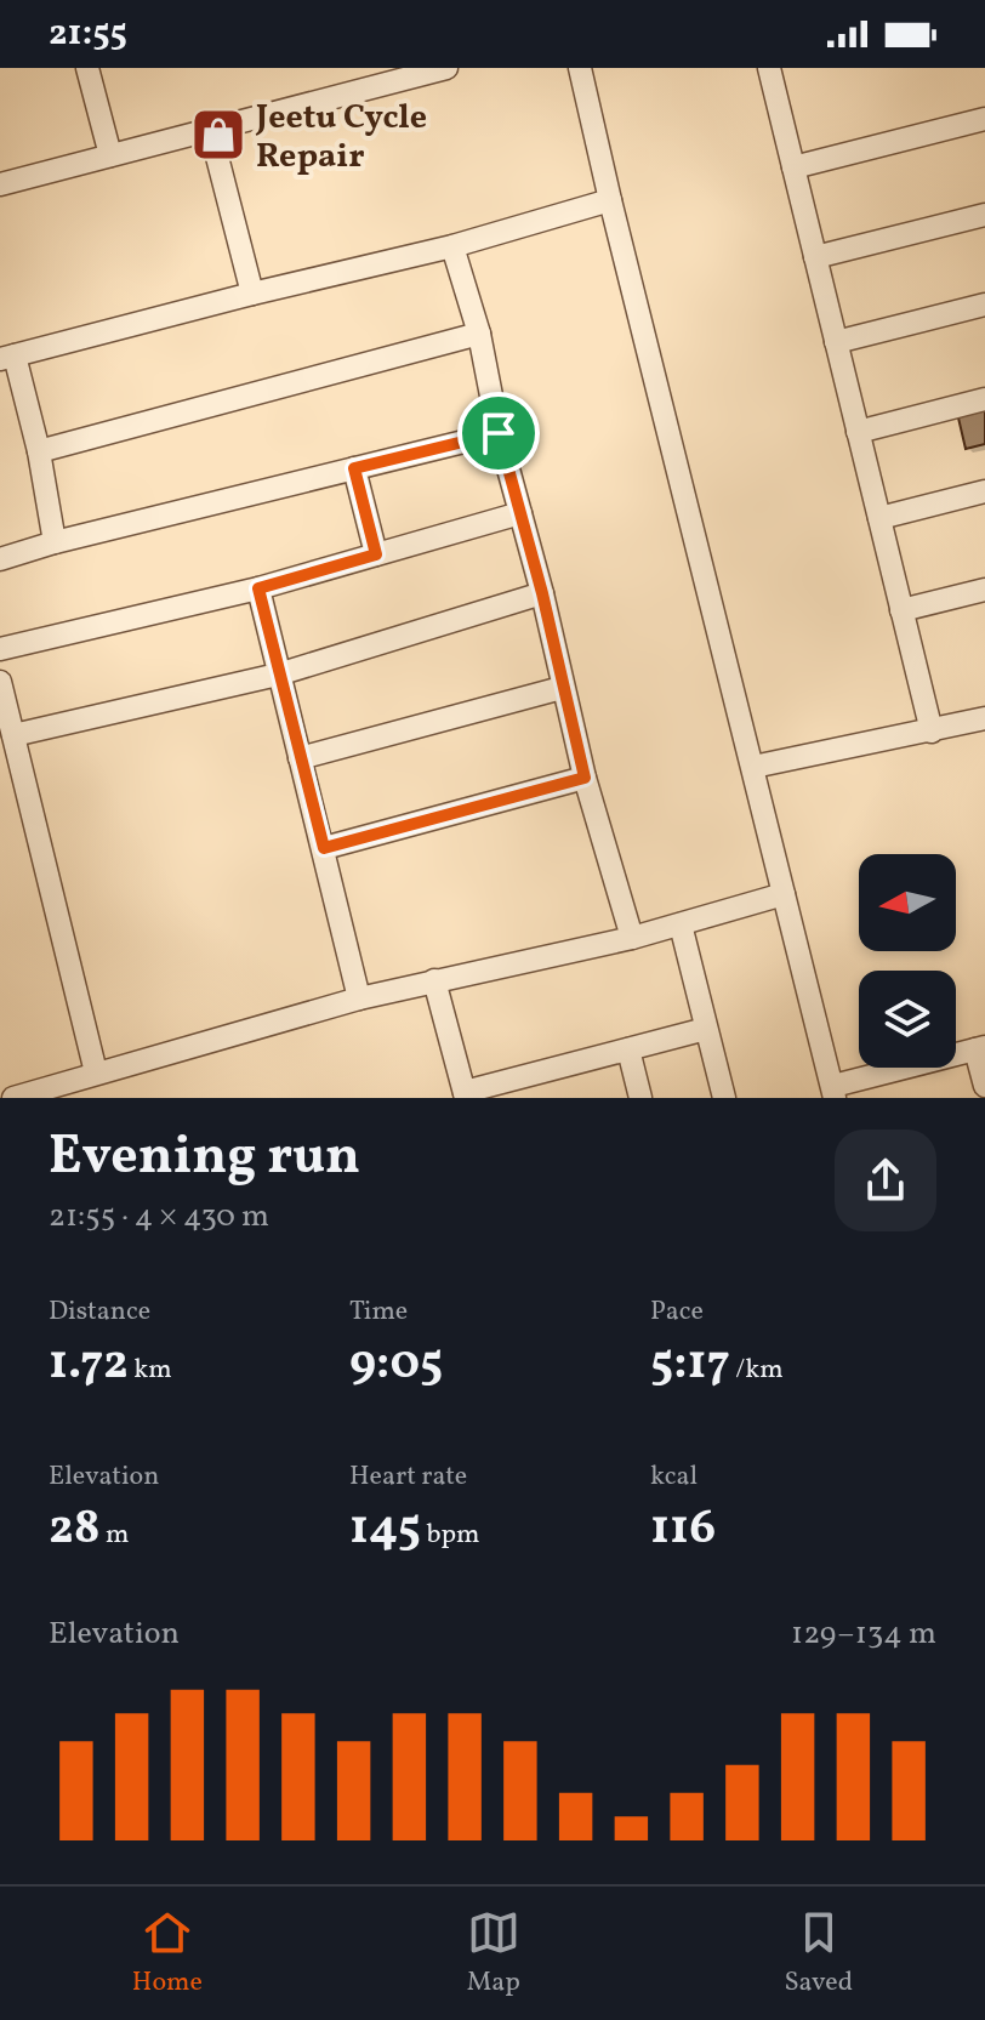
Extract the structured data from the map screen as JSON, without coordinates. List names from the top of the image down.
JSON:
{
  "places": {
    "shop": ["Jeetu Cycle Repair"]
  },
  "north": "left",
  "page": {
    "status": "21:55",
    "heading": ["Evening run", "21:55 · 4 × 430 m"],
    "stats": [
      ["Distance", "1.72 km"],
      ["Time", "9:05"],
      ["Pace", "5:17 /km"],
      ["Elevation", "28 m"],
      ["Heart rate", "145 bpm"],
      ["kcal", "116"]
    ],
    "chart": ["Elevation", "129–134 m"],
    "tabs": ["Home", "Map", "Saved"]
  }
}
